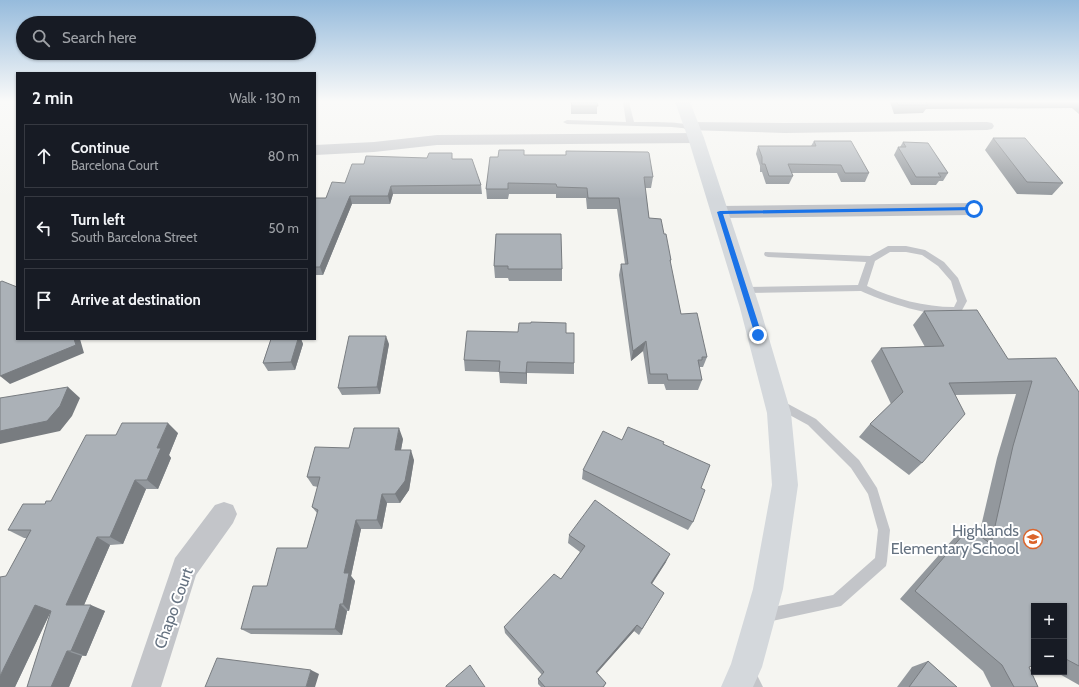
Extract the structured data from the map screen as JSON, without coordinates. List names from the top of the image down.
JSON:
{
  "streets": {
    "street": ["Chapo Court"]
  },
  "places": {
    "school or university": ["Highlands Elementary School"]
  },
  "page": {
    "search": "Search here",
    "heading": ["2 min", "Walk · 130 m"],
    "list": [
      ["Continue", "Barcelona Court", "80 m"],
      ["Turn left", "South Barcelona Street", "50 m"],
      "Arrive at destination"
    ],
    "map_buttons": ["+", "−"]
  }
}
